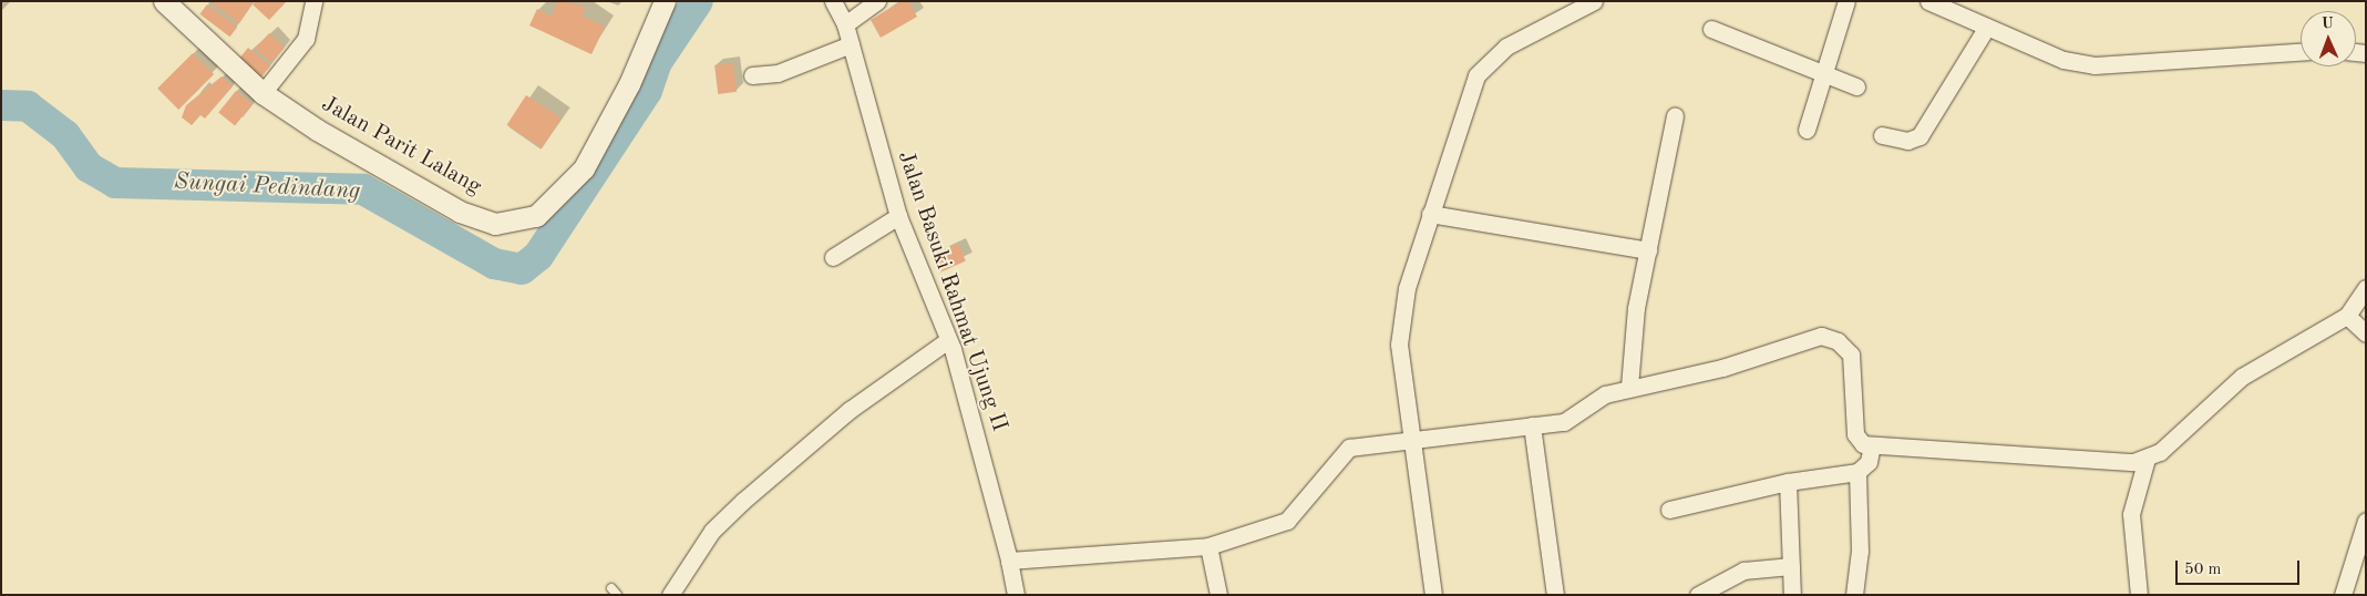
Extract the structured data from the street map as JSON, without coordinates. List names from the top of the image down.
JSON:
{
  "streets": {
    "street": ["Jalan Parit Lalang", "Jalan Basuki Rahmat Ujung II"]
  },
  "water": ["Sungai Pedindang"],
  "scale_bar": "50 m",
  "north": "top"
}
